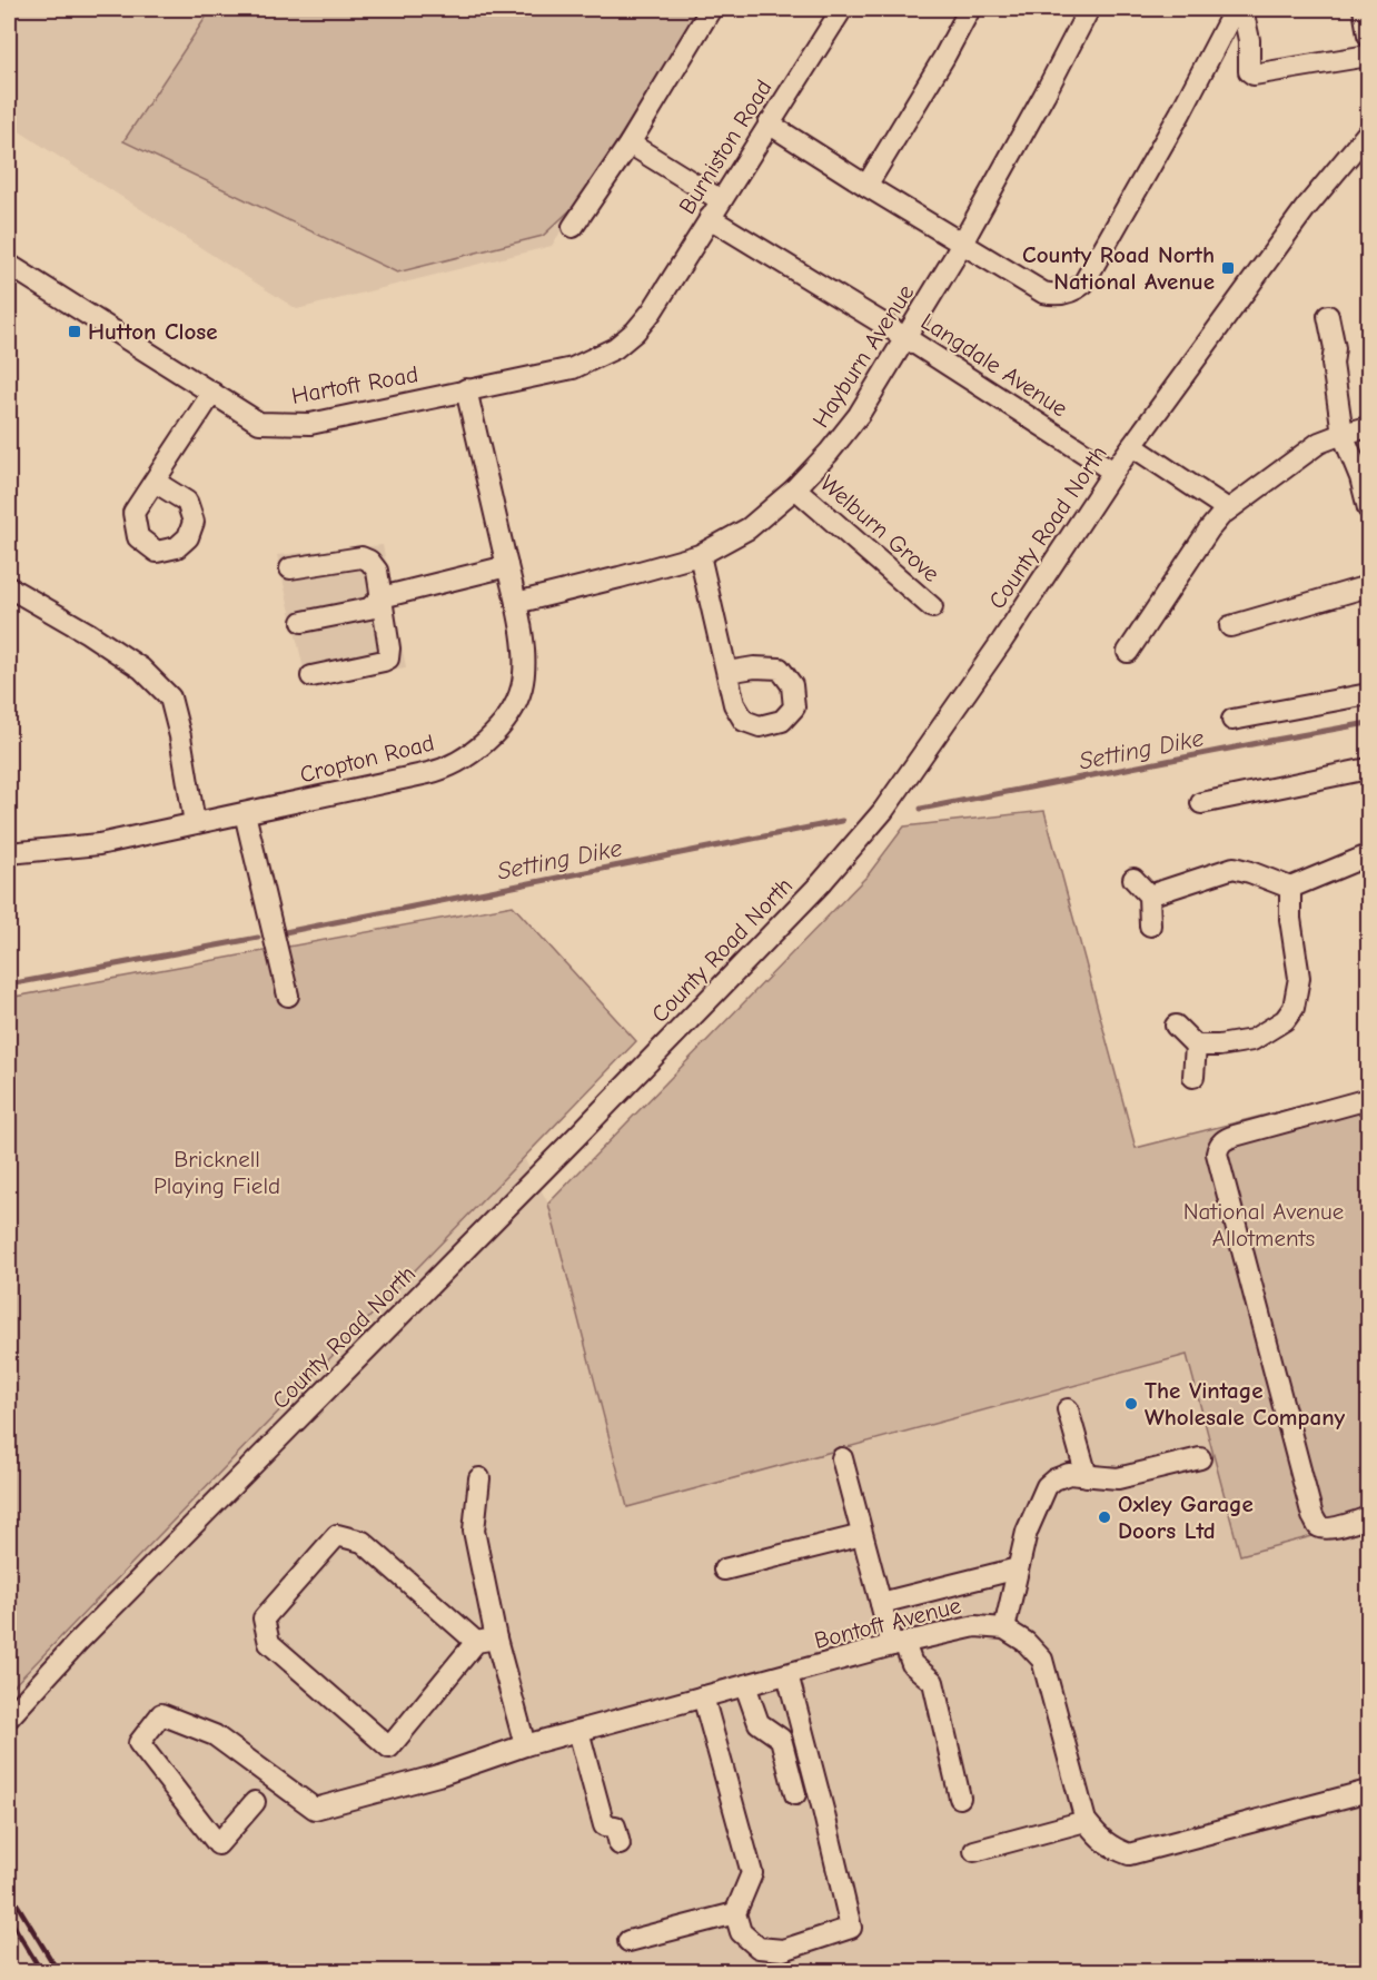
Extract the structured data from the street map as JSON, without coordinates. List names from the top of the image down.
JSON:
{
  "streets": {
    "street": [
      "Burniston Road",
      "Hayburn Avenue",
      "Langdale Avenue",
      "Hartoft Road",
      "County Road North",
      "Welburn Grove",
      "Cropton Road",
      "Bontoft Avenue"
    ]
  },
  "crossings": [
    ["Burniston Road", "Langdale Avenue"],
    ["Burniston Road", "Hartoft Road"],
    ["Hayburn Avenue", "Langdale Avenue"],
    ["Hayburn Avenue", "Welburn Grove"],
    ["Hayburn Avenue", "Cropton Road"],
    ["Langdale Avenue", "County Road North"],
    ["Hartoft Road", "Cropton Road"]
  ],
  "water": ["Setting Dike"],
  "parks": ["Bricknell Playing Field", "National Avenue Allotments"],
  "places": {
    "transit": ["County Road North National Avenue", "Hutton Close"],
    "other": ["The Vintage Wholesale Company", "Oxley Garage Doors Ltd"]
  }
}
